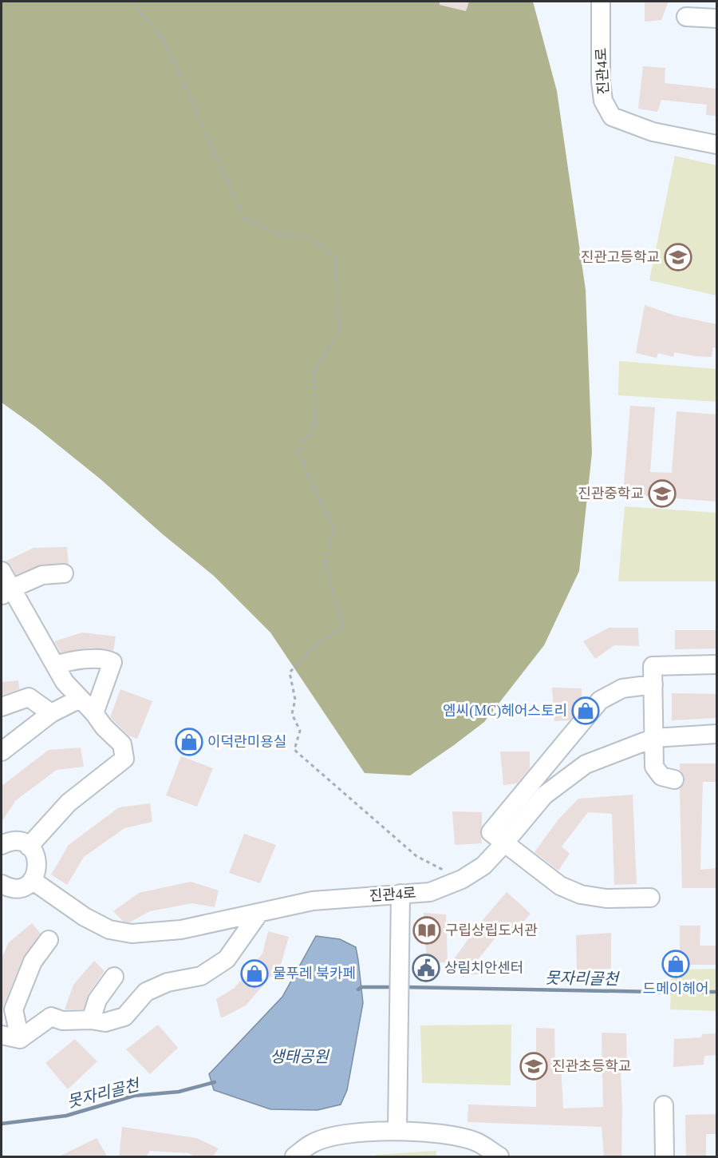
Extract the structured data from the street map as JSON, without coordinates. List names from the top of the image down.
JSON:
{
  "streets": {
    "street": ["진관4로"]
  },
  "water": ["못자리골천", "생태공원"],
  "places": {
    "school or university": ["진관고등학교", "진관중학교", "진관초등학교"],
    "shop": [
      "엠씨(MC)헤어스토리",
      "이덕란미용실",
      "드메이헤어",
      "물푸레 북카페"
    ],
    "library": ["구립상립도서관"],
    "public building": ["상림치안센터"]
  }
}
